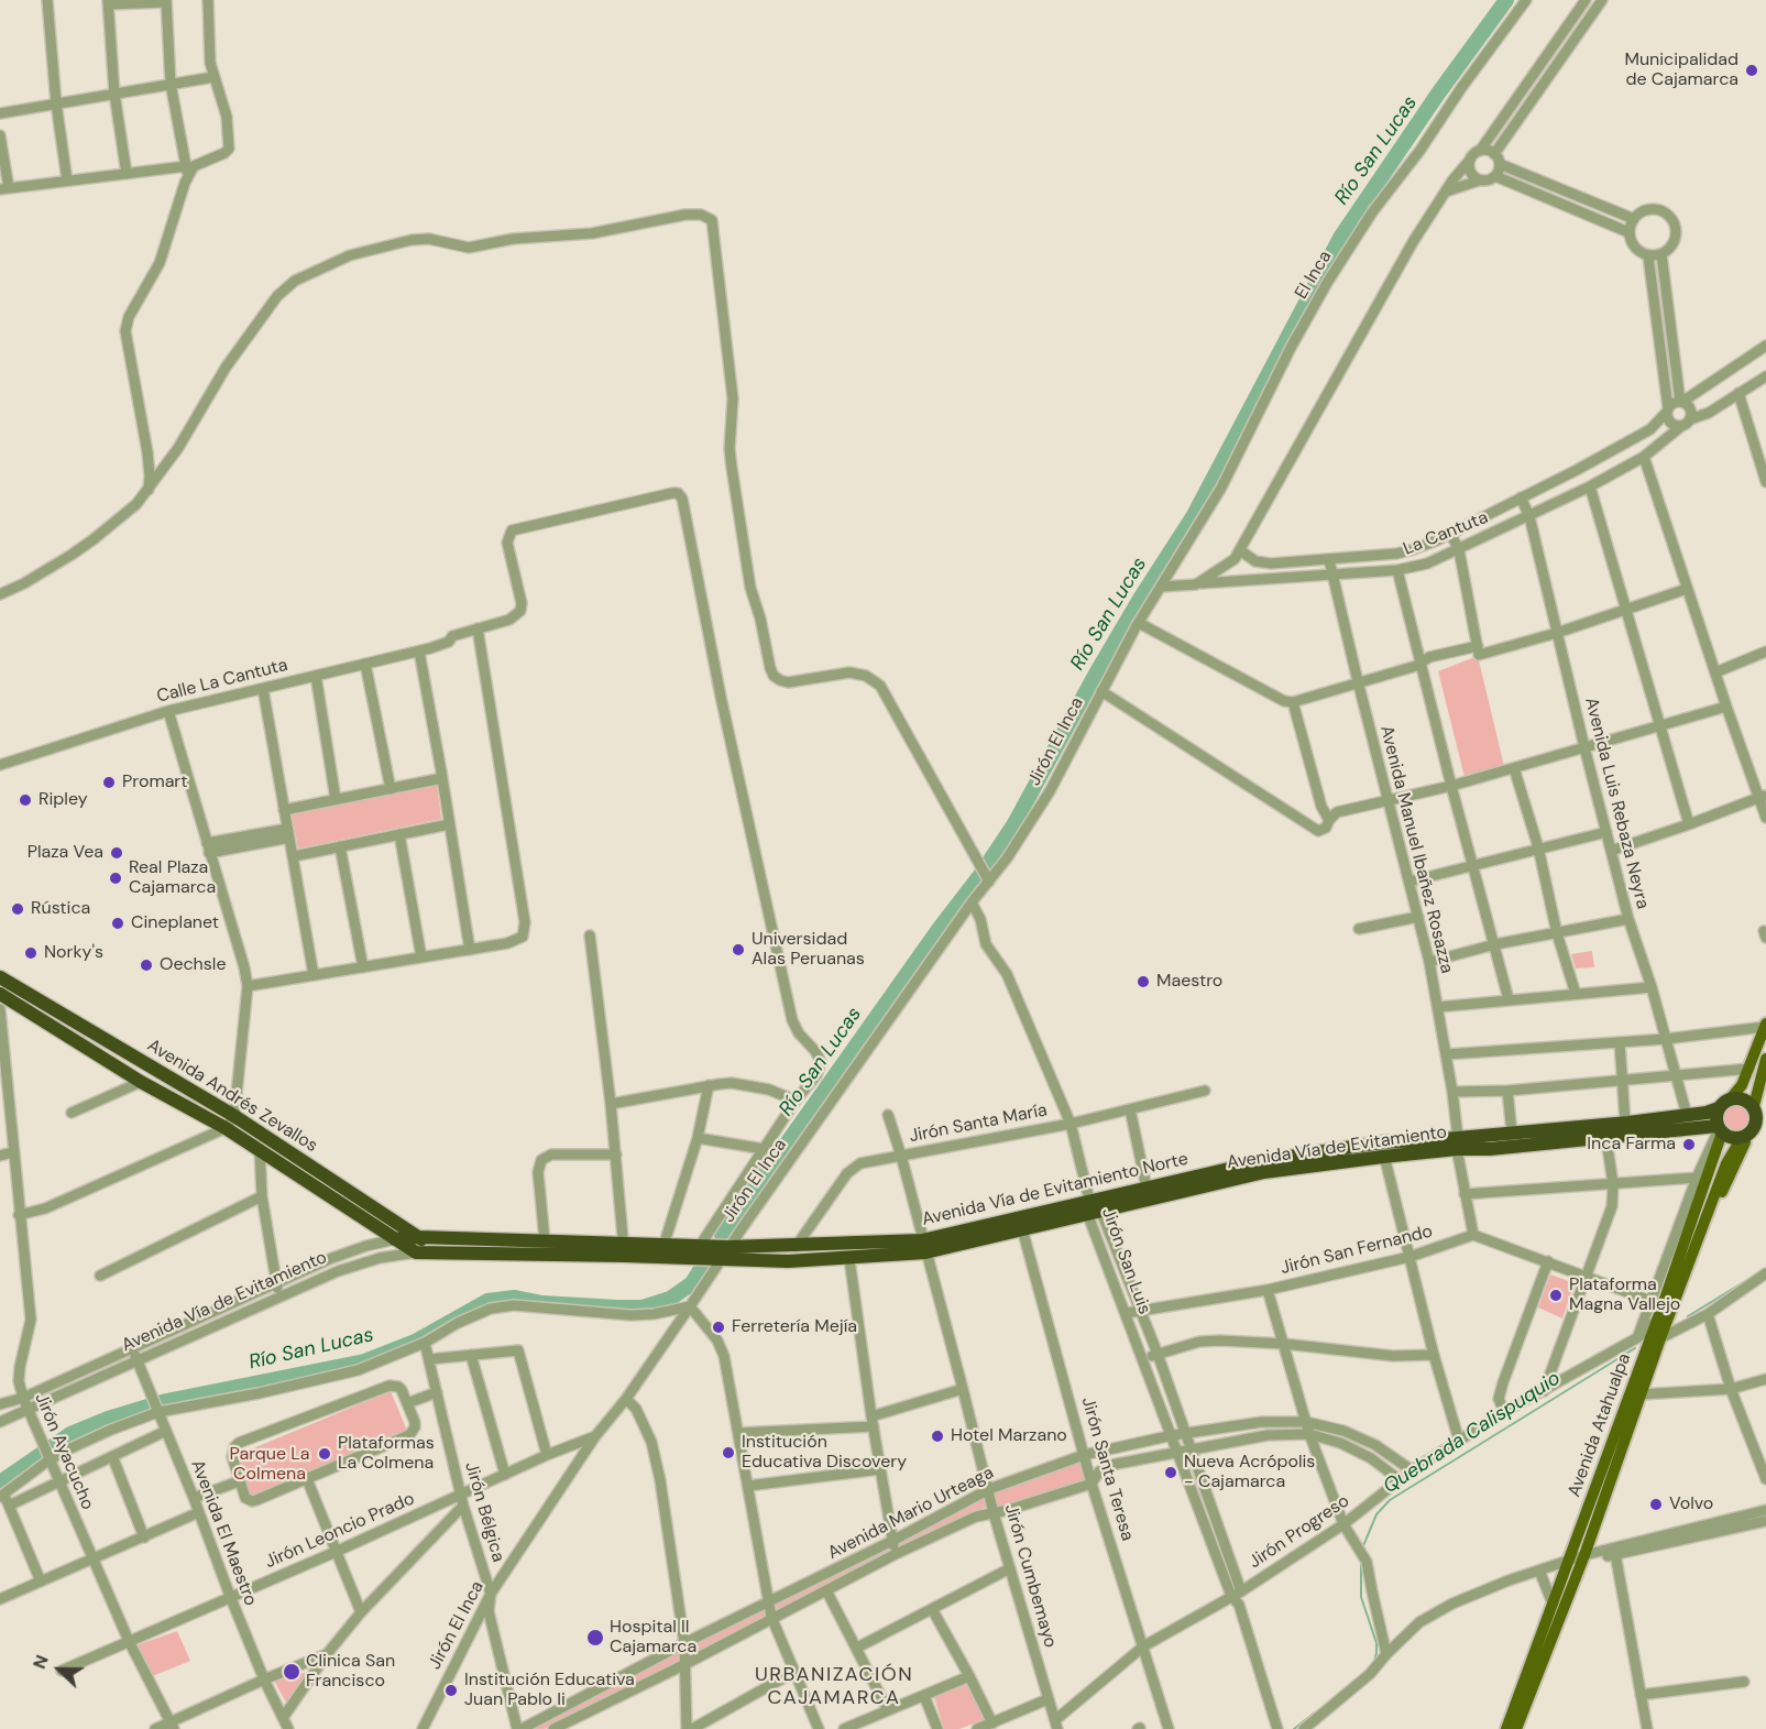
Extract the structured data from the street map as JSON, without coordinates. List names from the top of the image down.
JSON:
{
  "streets": {
    "highway": ["Avenida Andrés Zevallos", "Avenida Vía de Evitamiento", "Avenida Vía de Evitamiento Norte"],
    "main road": ["Avenida Atahualpa"],
    "street": [
      "El Inca",
      "La Cantuta",
      "Calle La Cantuta",
      "Jirón El Inca",
      "Avenida Luis Rebaza Neyra",
      "Avenida Manuel Ibañez Rosazza",
      "Jirón Santa María",
      "Jirón San Fernando",
      "Jirón San Luis",
      "Jirón Ayacucho",
      "Jirón Santa Teresa",
      "Jirón Bélgica",
      "Avenida Mario Urteaga",
      "Jirón Leoncio Prado",
      "Jirón Progreso",
      "Avenida El Maestro",
      "Jirón Cumbemayo"
    ]
  },
  "crossings": [
    ["El Inca", "La Cantuta"],
    ["El Inca", "Jirón El Inca"],
    ["La Cantuta", "Jirón El Inca"],
    ["La Cantuta", "Avenida Luis Rebaza Neyra"],
    ["La Cantuta", "Avenida Manuel Ibañez Rosazza"],
    ["Jirón El Inca", "Avenida Vía de Evitamiento Norte"],
    ["Jirón El Inca", "Jirón Bélgica"],
    ["Jirón El Inca", "Jirón Leoncio Prado"],
    ["Avenida Luis Rebaza Neyra", "Avenida Vía de Evitamiento Norte"],
    ["Avenida Manuel Ibañez Rosazza", "Avenida Vía de Evitamiento"],
    ["Avenida Manuel Ibañez Rosazza", "Avenida Vía de Evitamiento Norte"],
    ["Avenida Manuel Ibañez Rosazza", "Jirón San Fernando"],
    ["Avenida Andrés Zevallos", "Avenida Vía de Evitamiento"],
    ["Avenida Andrés Zevallos", "Avenida Vía de Evitamiento Norte"],
    ["Jirón Santa María", "Avenida Vía de Evitamiento Norte"],
    ["Jirón Santa María", "Jirón Cumbemayo"],
    ["Avenida Vía de Evitamiento", "Avenida Vía de Evitamiento Norte"],
    ["Avenida Vía de Evitamiento", "Jirón San Luis"],
    ["Avenida Vía de Evitamiento", "Avenida Atahualpa"],
    ["Avenida Vía de Evitamiento", "Jirón Ayacucho"],
    ["Avenida Vía de Evitamiento", "Jirón Santa Teresa"],
    ["Avenida Vía de Evitamiento", "Avenida El Maestro"],
    ["Avenida Vía de Evitamiento", "Jirón Cumbemayo"],
    ["Avenida Vía de Evitamiento Norte", "Jirón San Luis"],
    ["Avenida Vía de Evitamiento Norte", "Avenida Atahualpa"],
    ["Avenida Vía de Evitamiento Norte", "Jirón Cumbemayo"],
    ["Jirón San Fernando", "Jirón San Luis"],
    ["Jirón San Luis", "Avenida Mario Urteaga"],
    ["Jirón San Luis", "Jirón Progreso"],
    ["Avenida Atahualpa", "Jirón Progreso"],
    ["Jirón Ayacucho", "Jirón Leoncio Prado"],
    ["Jirón Santa Teresa", "Avenida Mario Urteaga"],
    ["Jirón Santa Teresa", "Jirón Progreso"],
    ["Jirón Bélgica", "Avenida Mario Urteaga"],
    ["Jirón Bélgica", "Jirón Leoncio Prado"],
    ["Avenida Mario Urteaga", "Jirón Progreso"],
    ["Avenida Mario Urteaga", "Jirón Cumbemayo"],
    ["Jirón Leoncio Prado", "Avenida El Maestro"],
    ["Jirón Progreso", "Jirón Cumbemayo"]
  ],
  "districts": ["URBANIZACIÓN CAJAMARCA"],
  "water": ["Río San Lucas", "Quebrada Calispuquio"],
  "parks": ["Parque La Colmena"],
  "places": [
    "Municipalidad de Cajamarca",
    "Promart",
    "Ripley",
    "Plaza Vea",
    "Real Plaza Cajamarca",
    "Rústica",
    "Cineplanet",
    "Universidad Alas Peruanas",
    "Norky's",
    "Oechsle",
    "Maestro",
    "Inca Farma",
    "Plataforma Magna Vallejo",
    "Ferretería Mejía",
    "Hotel Marzano",
    "Institución Educativa Discovery",
    "Plataformas La Colmena",
    "Nueva Acrópolis - Cajamarca",
    "Volvo",
    "Hospital II Cajamarca",
    "Clinica San Francisco",
    "Institución Educativa Juan Pablo Ii"
  ],
  "north": "left"
}
